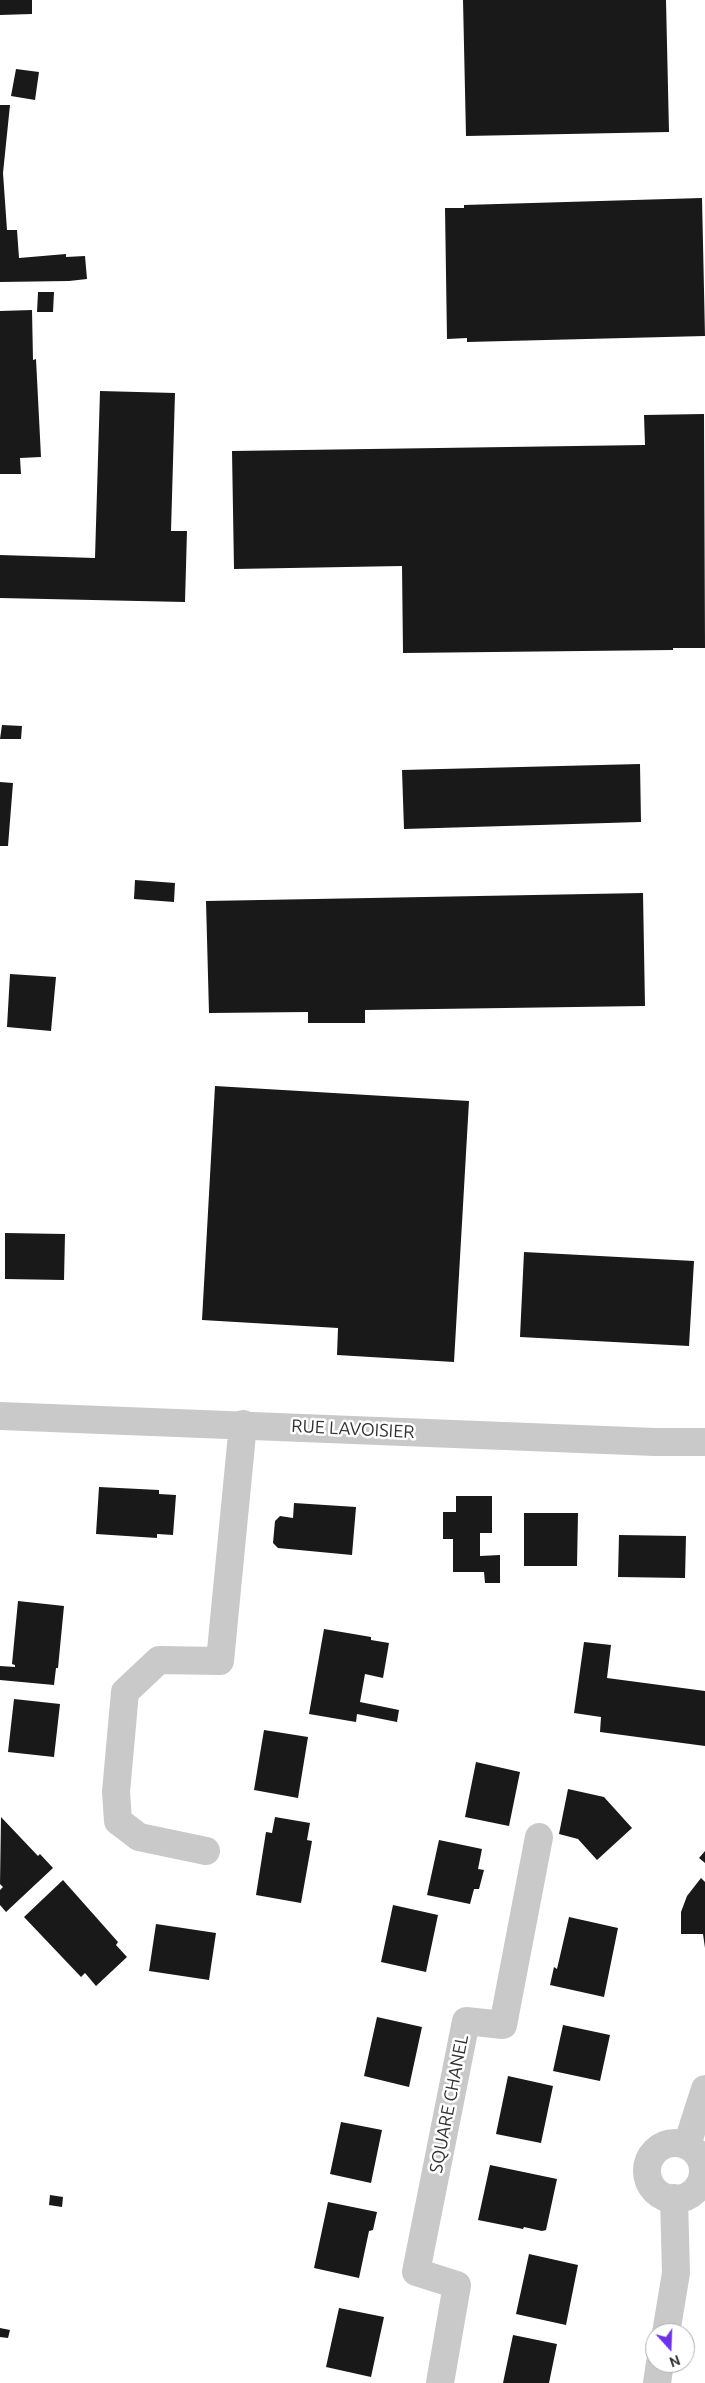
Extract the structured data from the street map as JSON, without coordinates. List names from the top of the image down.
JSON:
{
  "streets": {
    "street": ["RUE LAVOISIER", "SQUARE CHANEL"]
  },
  "north": "bottom"
}
